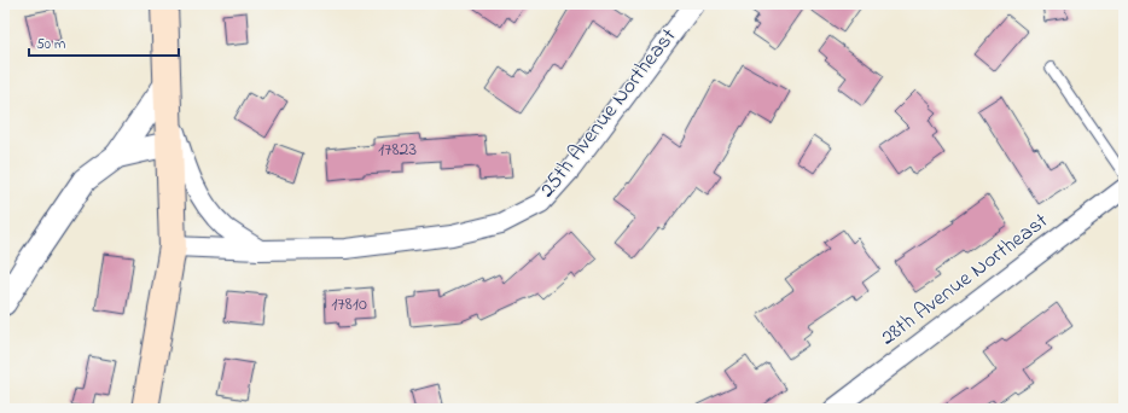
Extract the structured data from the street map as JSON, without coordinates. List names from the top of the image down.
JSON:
{
  "streets": {
    "street": ["25th Avenue Northeast", "28th Avenue Northeast"]
  },
  "house_numbers": ["17823", "17810"],
  "scale_bar": "50 m"
}
